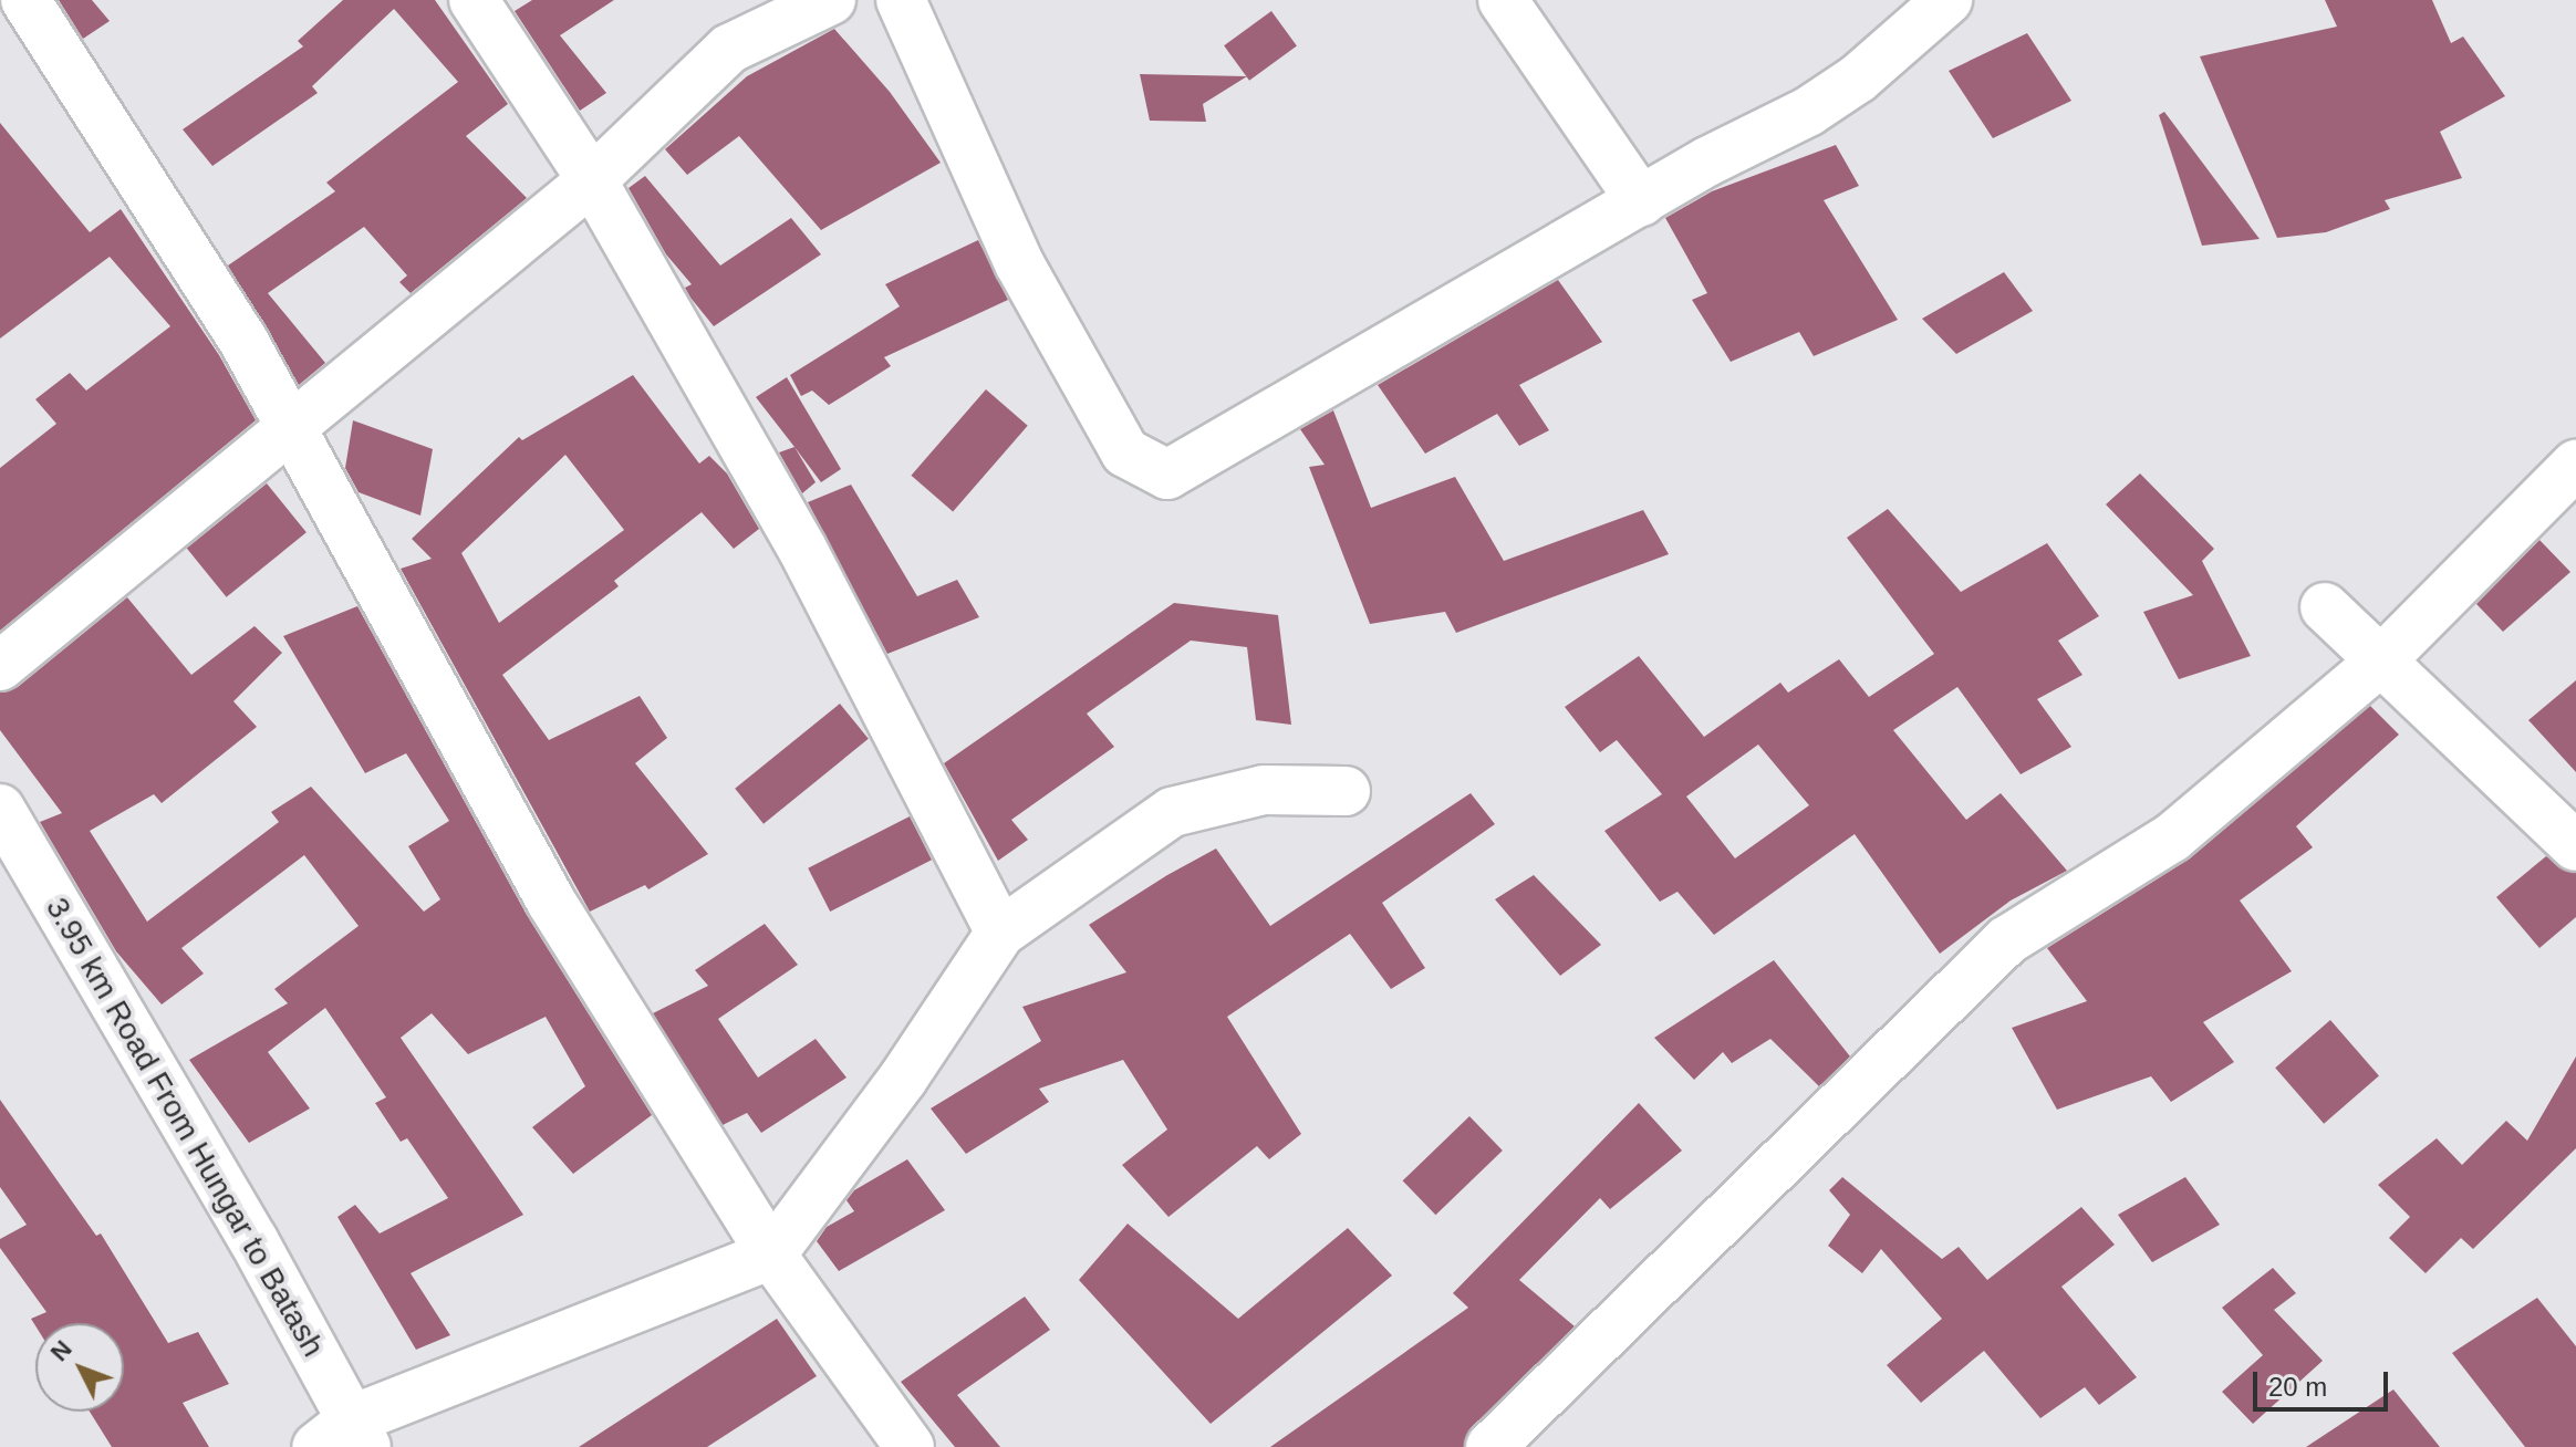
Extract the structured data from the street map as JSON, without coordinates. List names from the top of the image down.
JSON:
{
  "streets": {
    "street": ["3.95 km Road From Hungar to Batash"]
  },
  "scale_bar": "20 m",
  "north": "top left"
}
